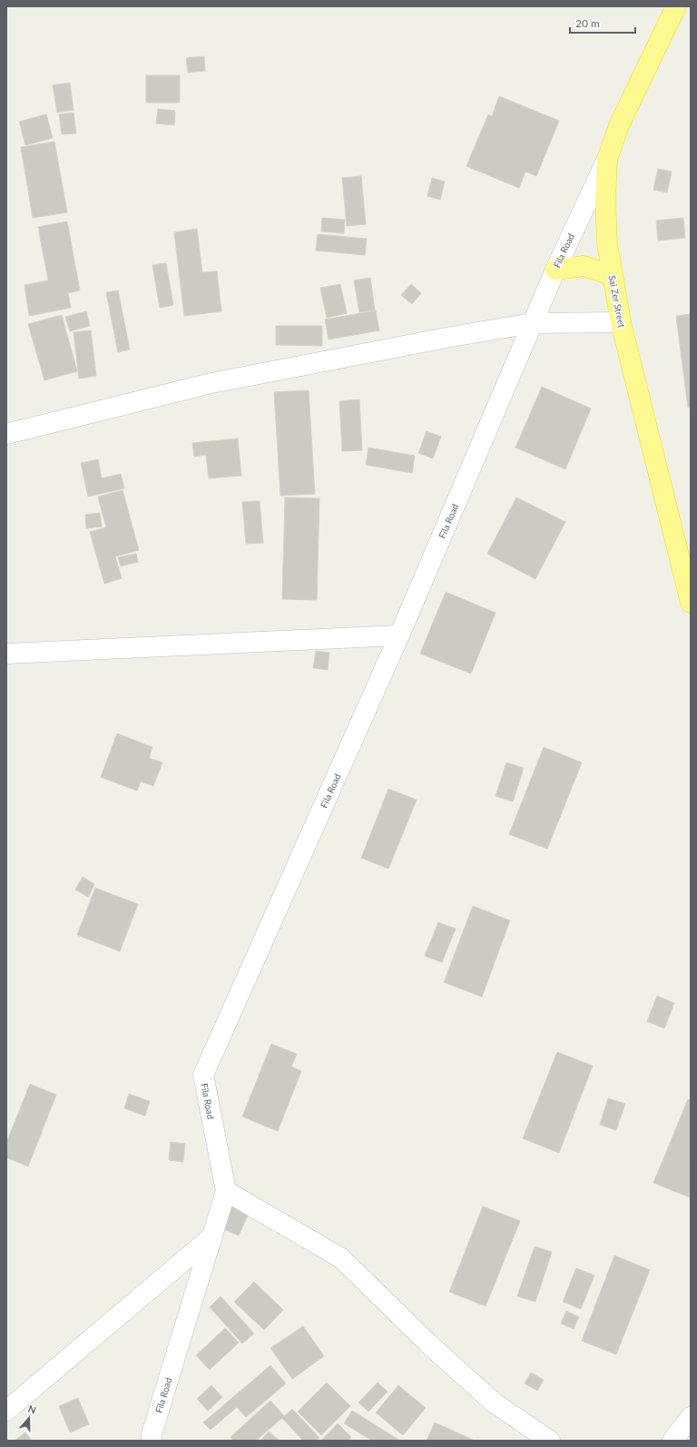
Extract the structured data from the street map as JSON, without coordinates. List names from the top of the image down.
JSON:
{
  "streets": {
    "highway": ["Sai Zer Street"],
    "street": ["Fila Road"]
  },
  "crossings": [
    ["Fila Road", "Sai Zer Street"]
  ],
  "scale_bar": "20 m",
  "north": "top"
}
